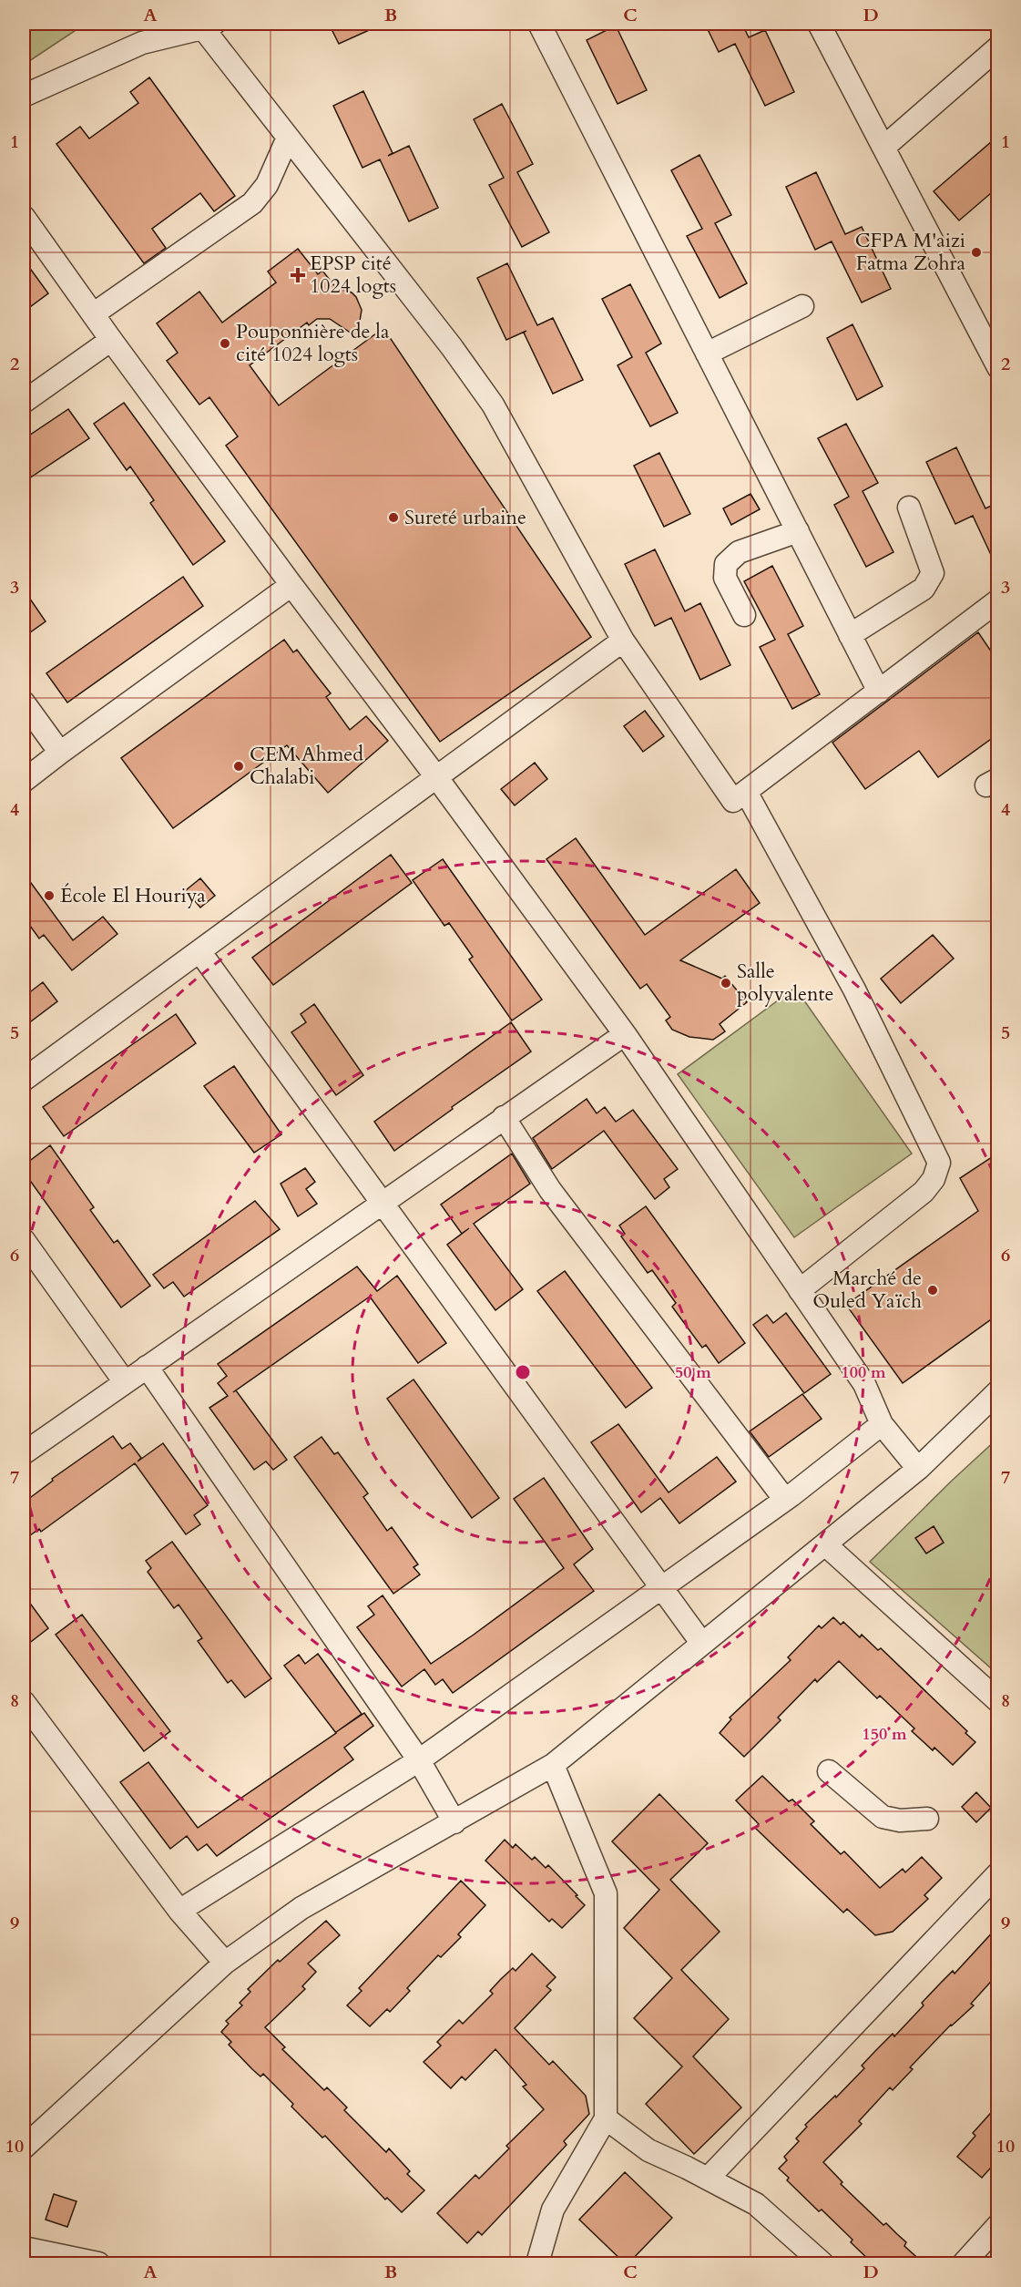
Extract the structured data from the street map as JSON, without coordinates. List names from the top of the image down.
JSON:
{
  "places": {
    "other": [
      "CFPA M'aizi Fatma Zohra",
      "Pouponnière de la cité 1024 logts",
      "Sureté urbaine",
      "CEM Ahmed Chalabi",
      "École El Houriya",
      "Salle polyvalente",
      "Marché de Ouled Yaïch"
    ],
    "health": ["EPSP cité 1024 logts"]
  },
  "grid": {
    "columns": [
      "A",
      "B",
      "C",
      "D"
    ],
    "rows": [
      "1",
      "2",
      "3",
      "4",
      "5",
      "6",
      "7",
      "8",
      "9",
      "10"
    ]
  },
  "rings": ["50 m", "100 m", "150 m"]
}
